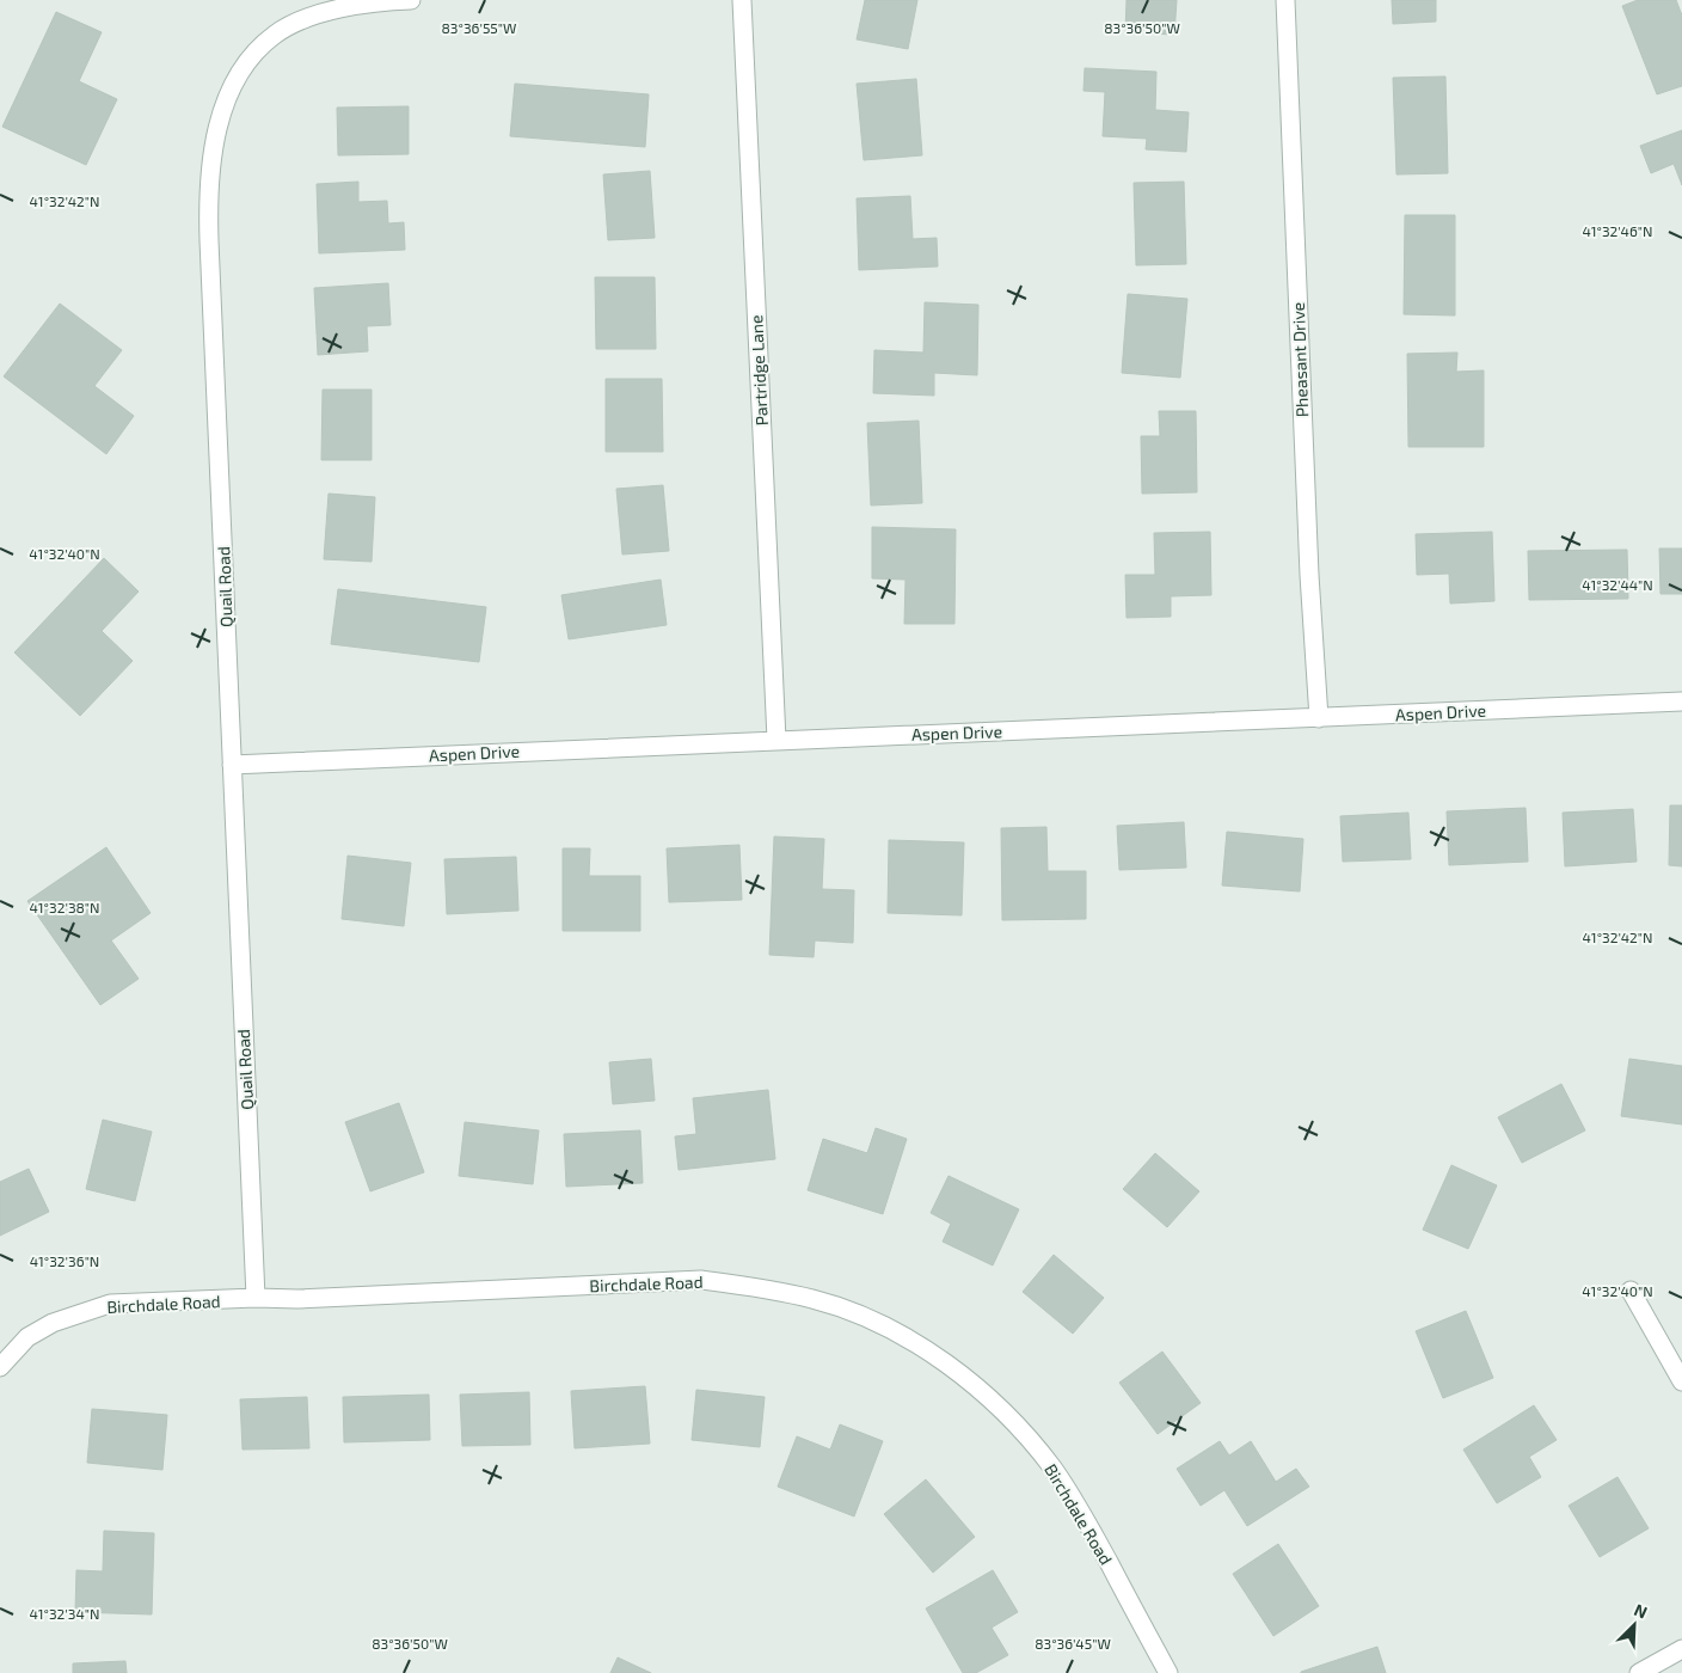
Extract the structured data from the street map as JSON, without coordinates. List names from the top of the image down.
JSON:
{
  "streets": {
    "street": [
      "Pheasant Drive",
      "Partridge Lane",
      "Quail Road",
      "Aspen Drive",
      "Birchdale Road"
    ]
  },
  "crossings": [
    ["Pheasant Drive", "Aspen Drive"],
    ["Partridge Lane", "Aspen Drive"],
    ["Quail Road", "Aspen Drive"],
    ["Quail Road", "Birchdale Road"]
  ],
  "north": "top right",
  "coordinates": [
    "83°36'55\"W",
    "83°36'50\"W",
    "41°32'42\"N",
    "41°32'46\"N",
    "41°32'40\"N",
    "41°32'44\"N",
    "41°32'38\"N",
    "41°32'36\"N",
    "41°32'34\"N",
    "83°36'45\"W"
  ]
}
